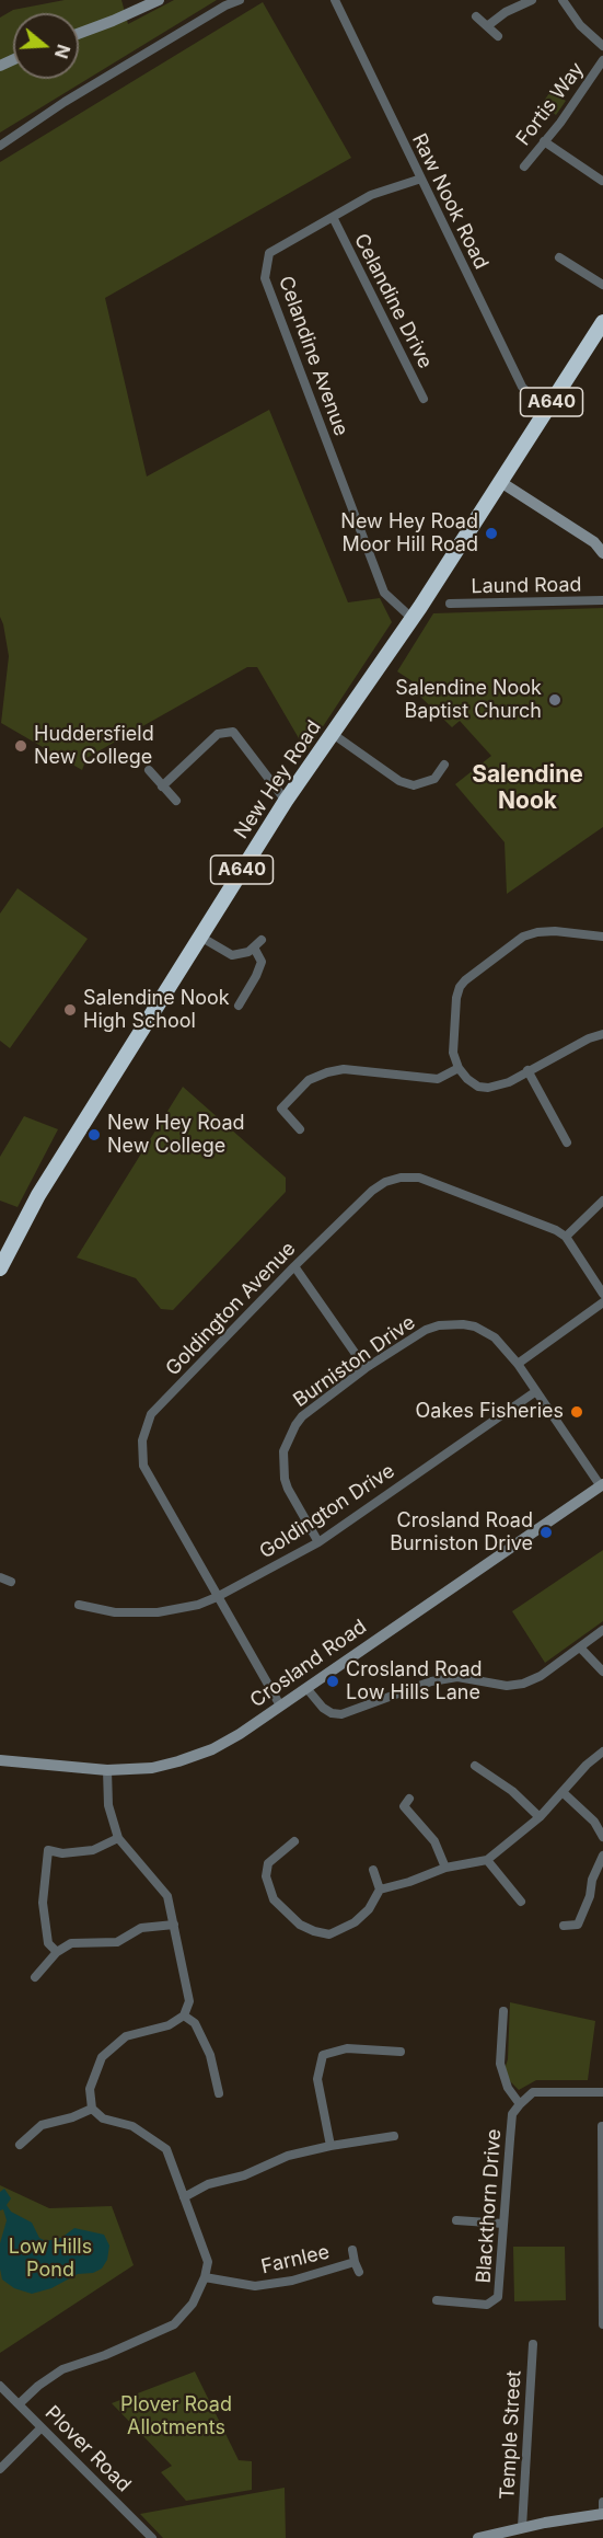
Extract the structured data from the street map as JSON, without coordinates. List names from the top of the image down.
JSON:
{
  "streets": {
    "highway": ["A640", "New Hey Road"],
    "street": [
      "Fortis Way",
      "Raw Nook Road",
      "Celandine Drive",
      "Celandine Avenue",
      "Laund Road",
      "Goldington Avenue",
      "Burniston Drive",
      "Goldington Drive",
      "Crosland Road",
      "Blackthorn Drive",
      "Farnlee",
      "Temple Street",
      "Plover Road"
    ]
  },
  "crossings": [
    ["Raw Nook Road", "Celandine Avenue"],
    ["Raw Nook Road", "New Hey Road"],
    ["Celandine Drive", "Celandine Avenue"],
    ["Celandine Avenue", "New Hey Road"],
    ["Goldington Avenue", "Goldington Drive"],
    ["Goldington Avenue", "Crosland Road"],
    ["Burniston Drive", "Goldington Drive"],
    ["Burniston Drive", "Crosland Road"]
  ],
  "districts": ["Salendine Nook"],
  "parks": ["Low Hills Pond", "Plover Road Allotments"],
  "places": [
    "New Hey Road Moor Hill Road",
    "Salendine Nook Baptist Church",
    "Huddersfield New College",
    "Salendine Nook High School",
    "New Hey Road New College",
    "Oakes Fisheries",
    "Crosland Road Burniston Drive",
    "Crosland Road Low Hills Lane"
  ],
  "north": "right"
}
